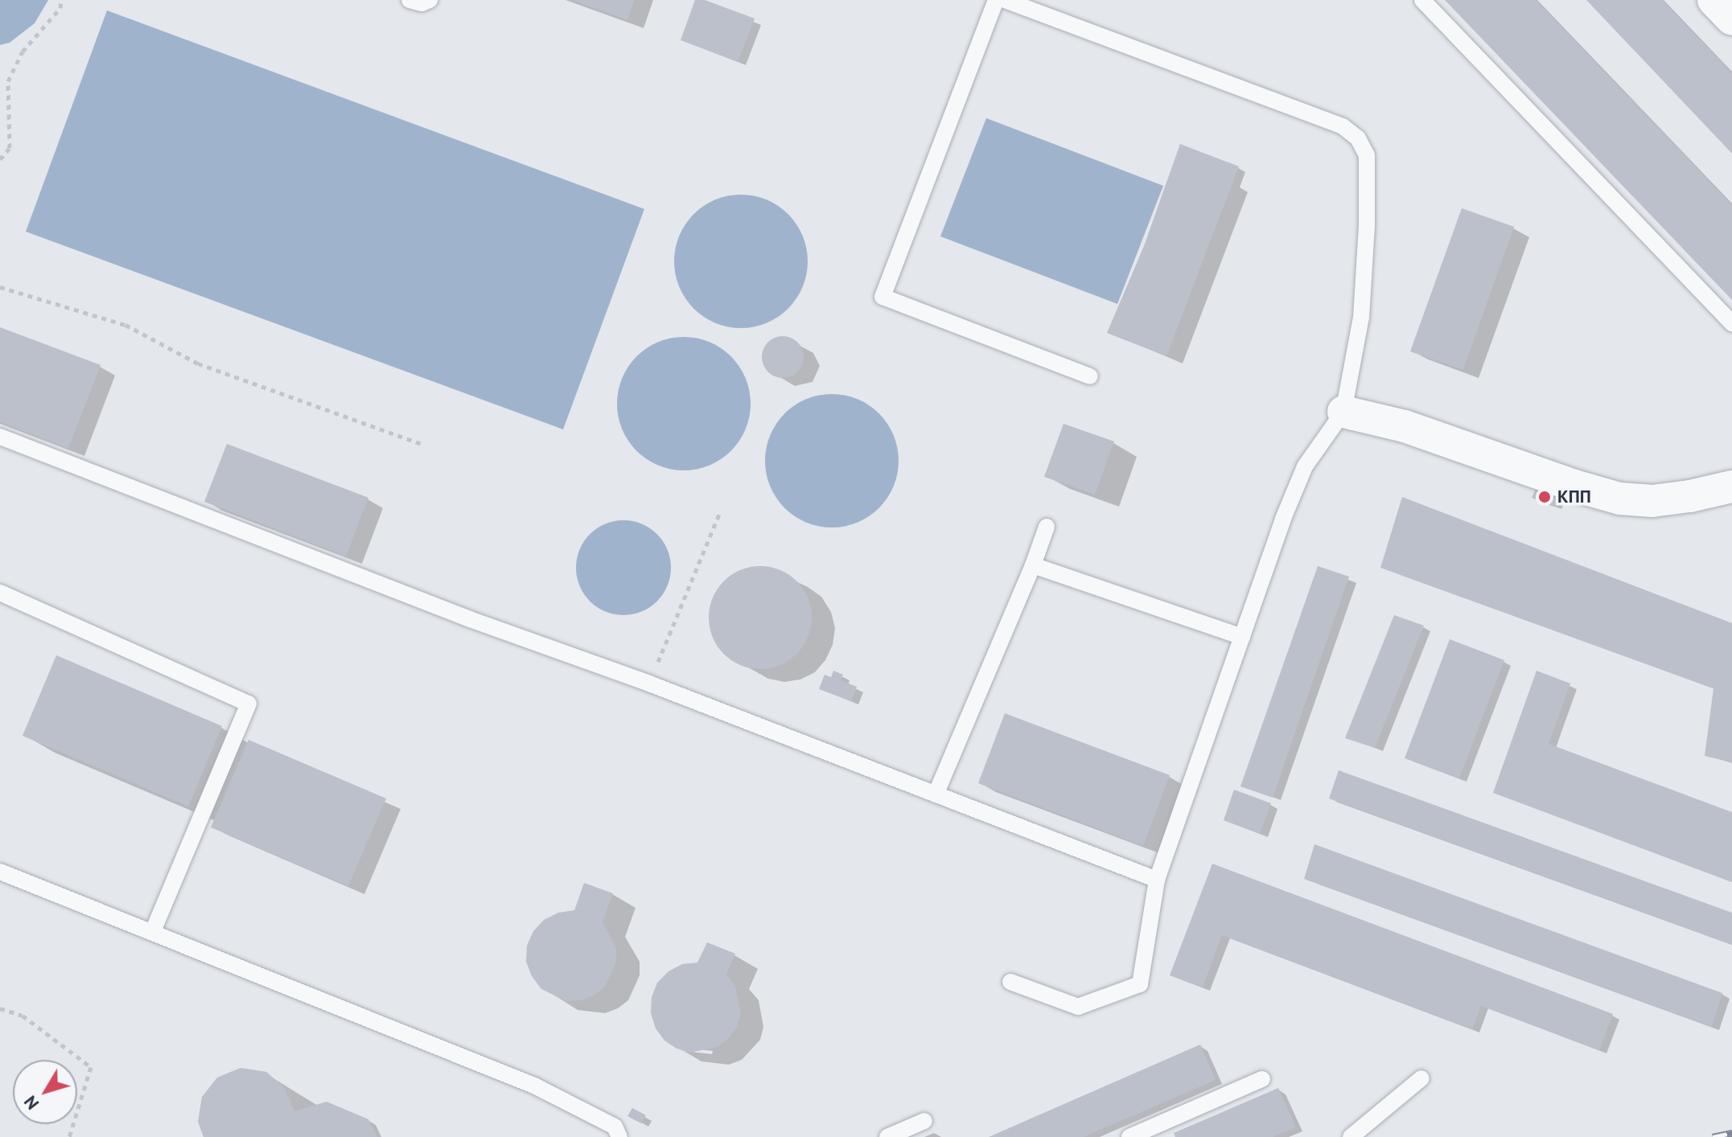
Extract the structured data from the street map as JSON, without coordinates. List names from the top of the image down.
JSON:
{
  "places": ["КПП"],
  "north": "bottom left"
}
